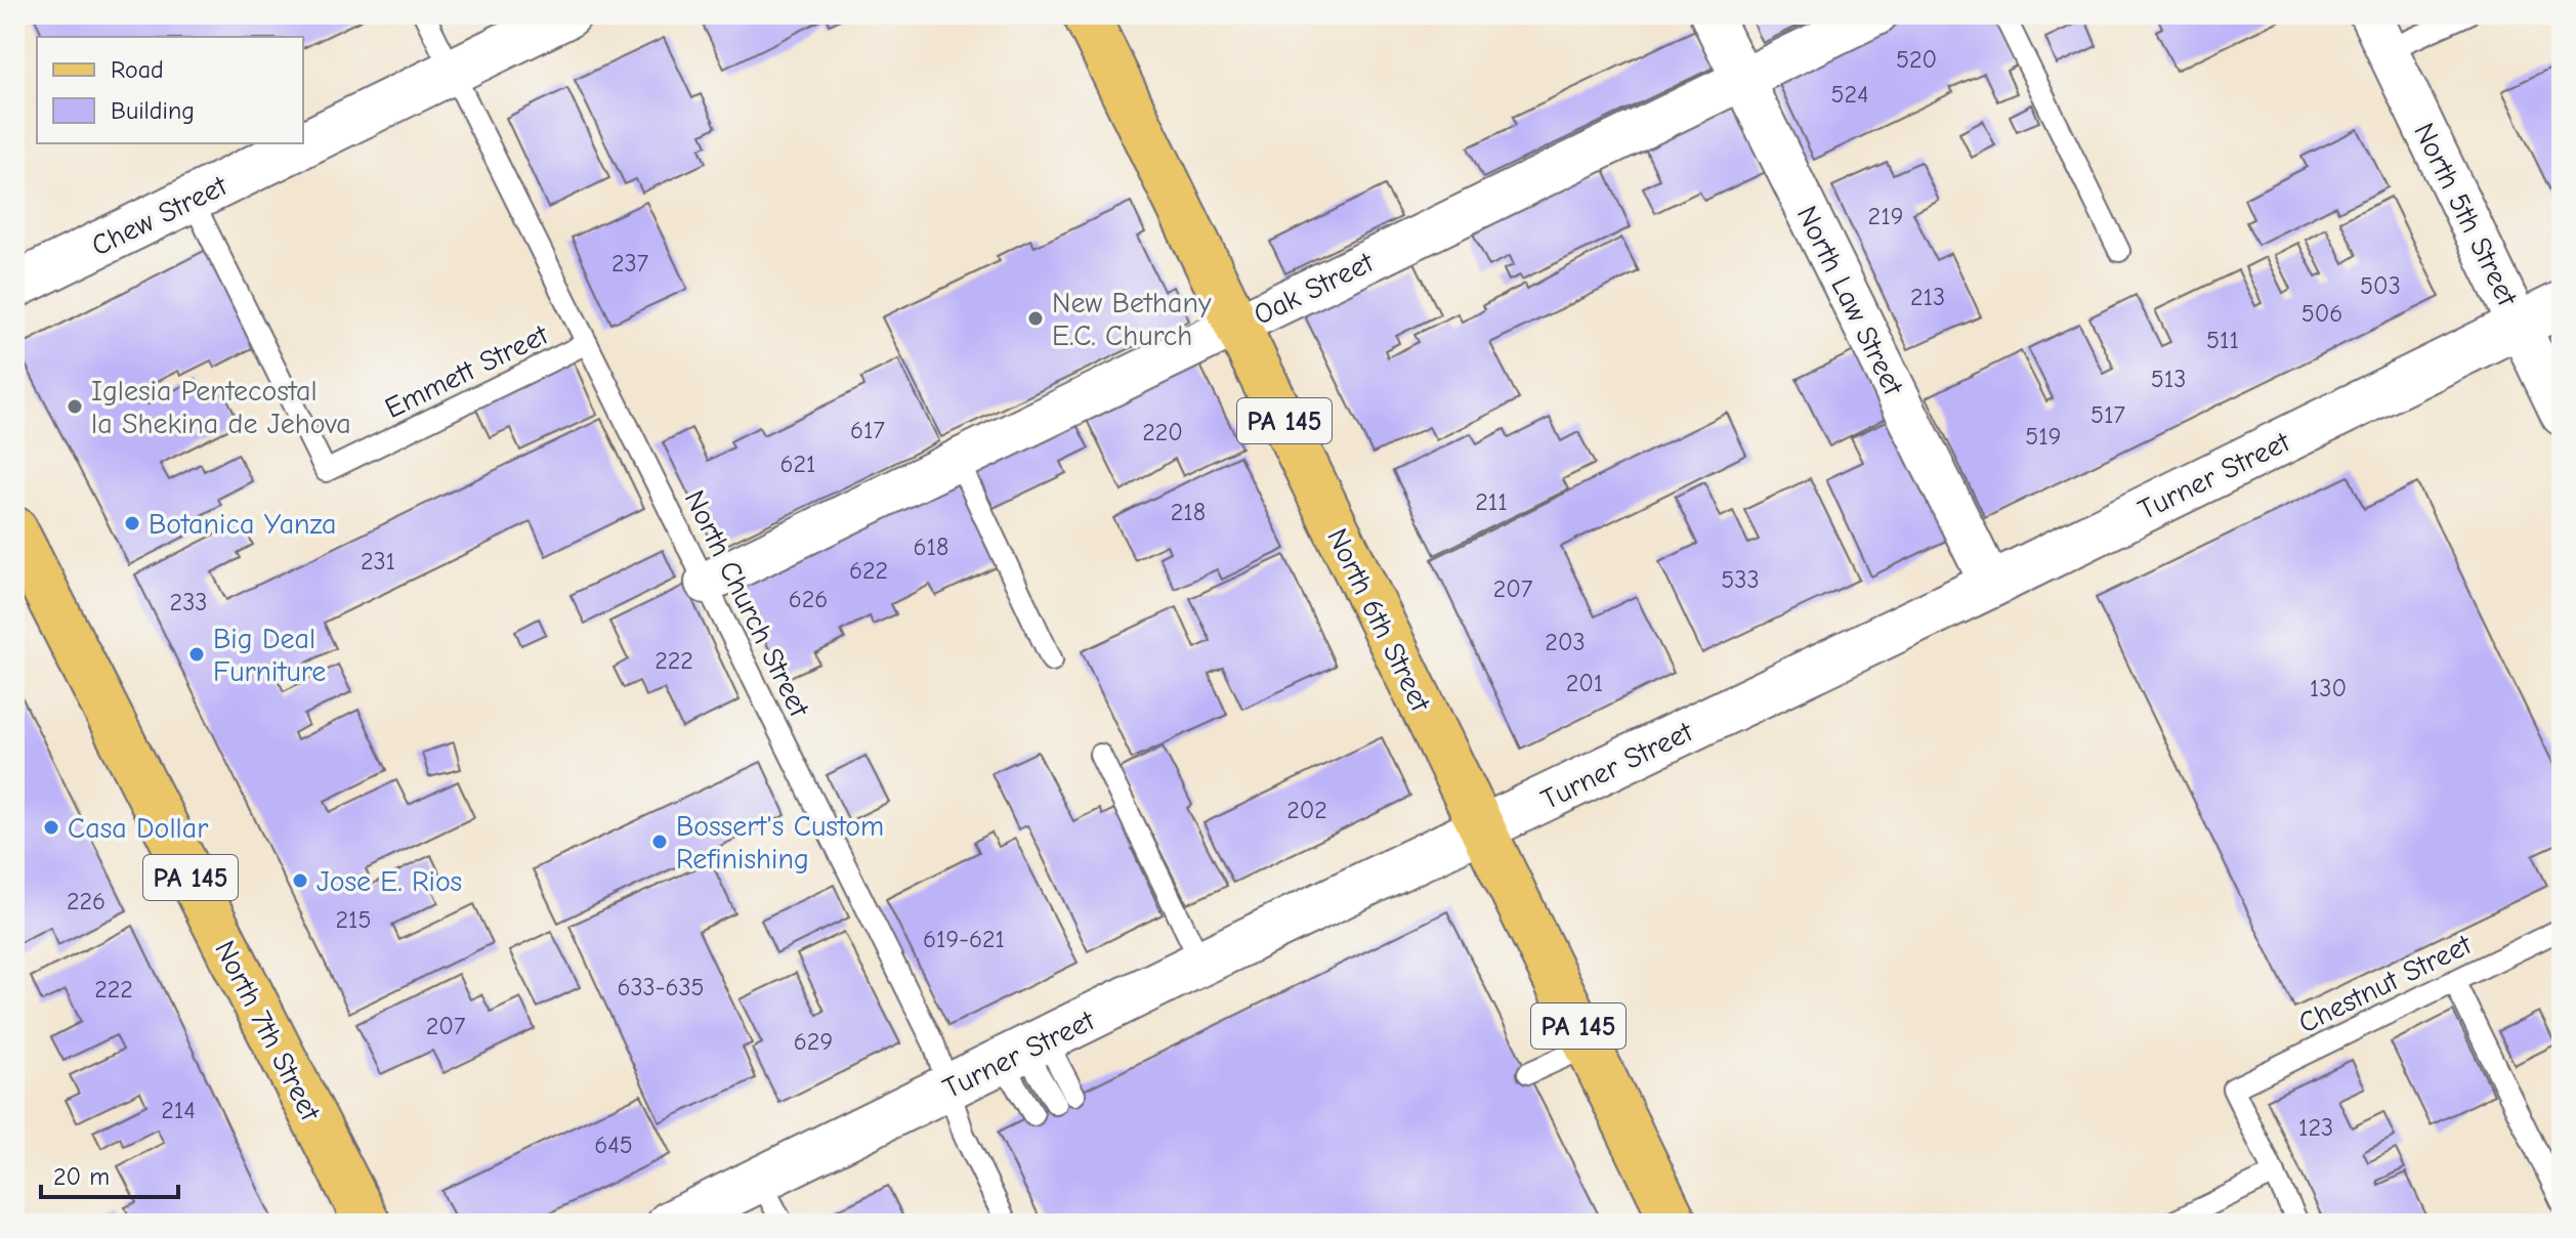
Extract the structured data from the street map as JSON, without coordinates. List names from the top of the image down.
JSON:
{
  "streets": {
    "main road": ["PA 145", "North 6th Street", "North 7th Street"],
    "street": [
      "North 5th Street",
      "Chew Street",
      "Oak Street",
      "North Law Street",
      "Turner Street"
    ],
    "lane": ["Emmett Street", "North Church Street", "Chestnut Street"]
  },
  "crossings": [
    ["North 5th Street", "Turner Street"],
    ["Chew Street", "Emmett Street"],
    ["Chew Street", "North Church Street"],
    ["Oak Street", "North Law Street"],
    ["Oak Street", "North Church Street"],
    ["Oak Street", "North 6th Street"],
    ["North Law Street", "Turner Street"],
    ["Emmett Street", "North Church Street"],
    ["Turner Street", "North Church Street"],
    ["Turner Street", "North 6th Street"]
  ],
  "places": [
    "New Bethany E.C. Church",
    "Iglesia Pentecostal la Shekina de Jehova",
    "Botanica Yanza",
    "Big Deal Furniture",
    "Casa Dollar",
    "Bossert's Custom Refinishing",
    "Jose E. Rios"
  ],
  "house_numbers": [
    "520",
    "524",
    "219",
    "237",
    "503",
    "213",
    "506",
    "511",
    "513",
    "517",
    "617",
    "220",
    "519",
    "621",
    "211",
    "218",
    "618",
    "231",
    "622",
    "533",
    "207",
    "626",
    "233",
    "203",
    "222",
    "201",
    "130",
    "202",
    "226",
    "215",
    "619-621",
    "633-635",
    "222",
    "207",
    "629",
    "214",
    "123",
    "645"
  ],
  "legend": ["Road", "Building"],
  "scale_bar": "20 m"
}
